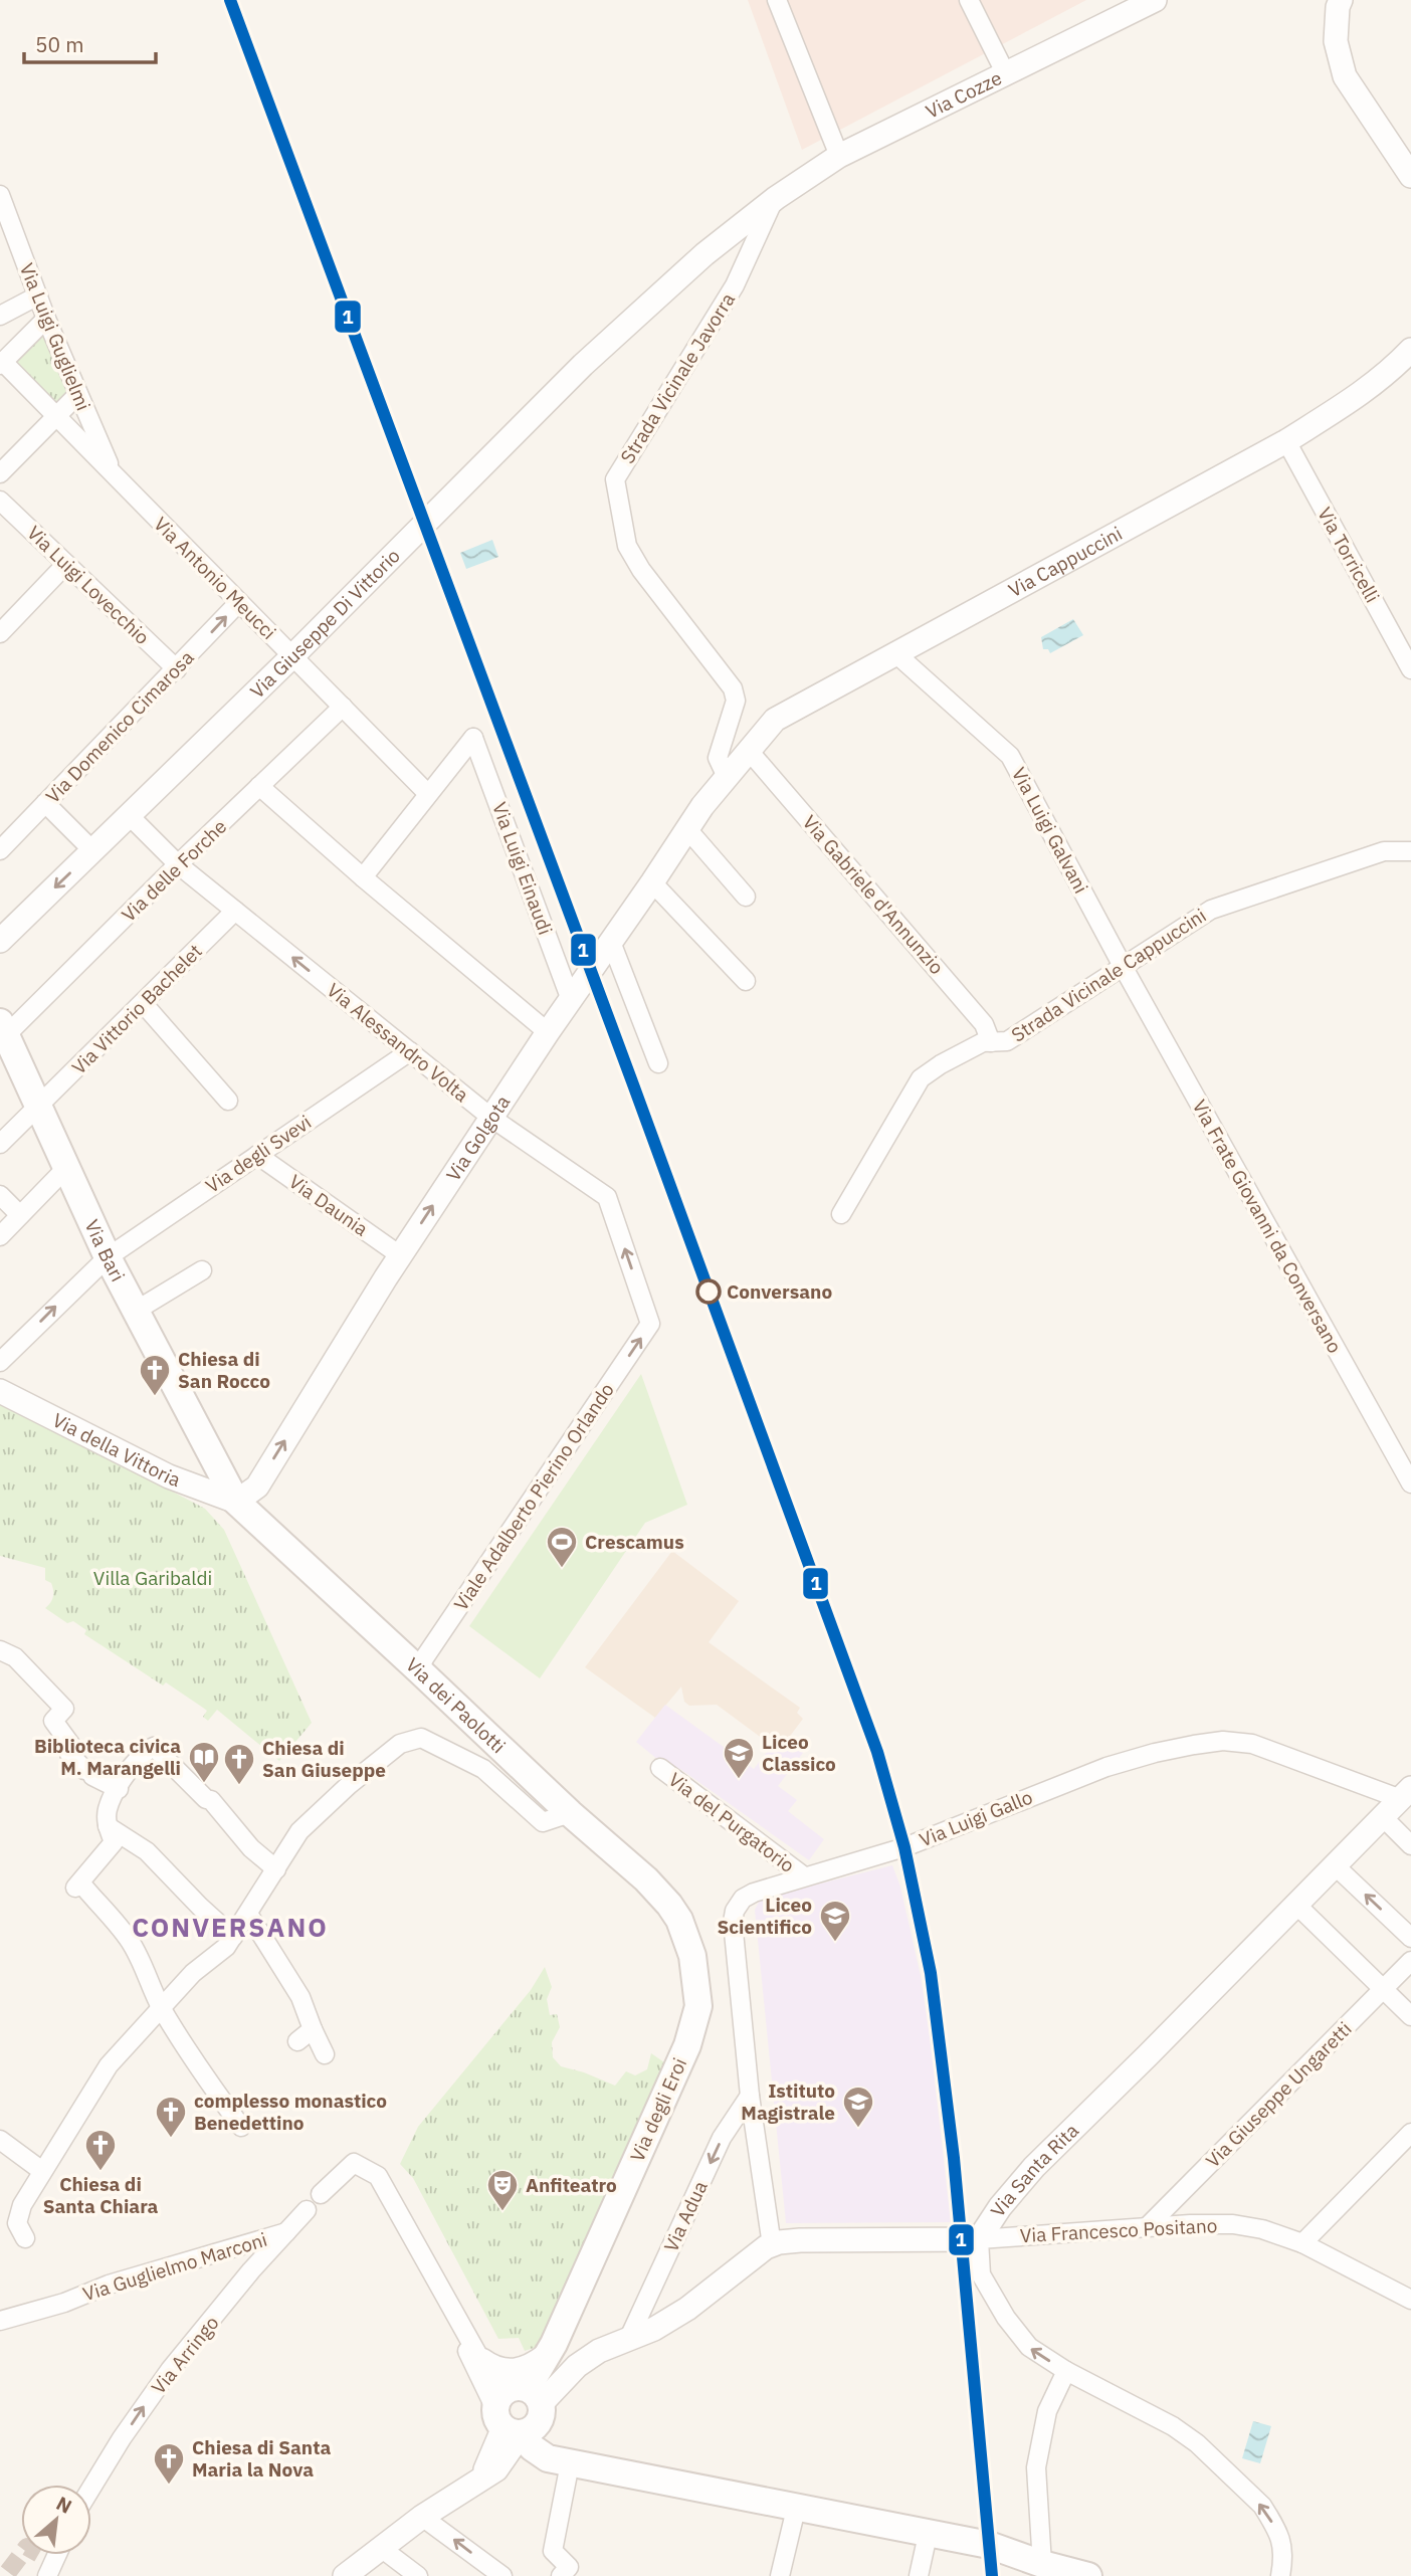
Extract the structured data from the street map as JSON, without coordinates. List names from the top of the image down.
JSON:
{
  "streets": {
    "main road": ["Via Bari", "Via dei Paolotti", "Via degli Eroi"],
    "street": [
      "Via Cozze",
      "Via Luigi Guglielmi",
      "Strada Vicinale Javorra",
      "Via Torricelli",
      "Via Cappuccini",
      "Via Antonio Meucci",
      "Via Luigi Lovecchio",
      "Via Giuseppe Di Vittorio",
      "Via Domenico Cimarosa",
      "Via Luigi Galvani",
      "Via Luigi Einaudi",
      "Via delle Forche",
      "Via Gabriele d'Annunzio",
      "Strada Vicinale Cappuccini",
      "Via Vittorio Bachelet",
      "Via Alessandro Volta",
      "Via Golgota",
      "Via degli Svevi",
      "Via Daunia",
      "Via Frate Giovanni da Conversano",
      "Via della Vittoria",
      "Viale Adalberto Pierino Orlando",
      "Via Luigi Gallo",
      "Via del Purgatorio",
      "Via Giuseppe Ungaretti",
      "Via Santa Rita",
      "Via Adua",
      "Via Francesco Positano",
      "Via Guglielmo Marconi",
      "Via Arringo"
    ]
  },
  "crossings": [
    ["Via Cozze", "Strada Vicinale Javorra"],
    ["Via Cozze", "Via Giuseppe Di Vittorio"],
    ["Via Luigi Guglielmi", "Via Antonio Meucci"],
    ["Strada Vicinale Javorra", "Via Cappuccini"],
    ["Strada Vicinale Javorra", "Via Giuseppe Di Vittorio"],
    ["Strada Vicinale Javorra", "Via Golgota"],
    ["Via Torricelli", "Via Cappuccini"],
    ["Via Cappuccini", "Via Luigi Galvani"],
    ["Via Cappuccini", "Via Gabriele d'Annunzio"],
    ["Via Cappuccini", "Via Golgota"],
    ["Via Antonio Meucci", "Via Giuseppe Di Vittorio"],
    ["Via Antonio Meucci", "Via Domenico Cimarosa"],
    ["Via Antonio Meucci", "Via Luigi Einaudi"],
    ["Via Antonio Meucci", "Via delle Forche"],
    ["Via Luigi Lovecchio", "Via Domenico Cimarosa"],
    ["Via Giuseppe Di Vittorio", "Via Alessandro Volta"],
    ["Via Luigi Galvani", "Strada Vicinale Cappuccini"],
    ["Via Luigi Galvani", "Via Frate Giovanni da Conversano"],
    ["Via Luigi Einaudi", "Via Golgota"],
    ["Via delle Forche", "Via Alessandro Volta"],
    ["Via delle Forche", "Via Bari"],
    ["Via Gabriele d'Annunzio", "Strada Vicinale Cappuccini"],
    ["Strada Vicinale Cappuccini", "Via Frate Giovanni da Conversano"],
    ["Via Vittorio Bachelet", "Via Alessandro Volta"],
    ["Via Vittorio Bachelet", "Via Bari"],
    ["Via Alessandro Volta", "Via Golgota"],
    ["Via Alessandro Volta", "Via degli Svevi"],
    ["Via Alessandro Volta", "Viale Adalberto Pierino Orlando"],
    ["Via Golgota", "Via Daunia"],
    ["Via Golgota", "Via della Vittoria"],
    ["Via Golgota", "Via dei Paolotti"],
    ["Via degli Svevi", "Via Daunia"],
    ["Via degli Svevi", "Via Bari"],
    ["Via Bari", "Via dei Paolotti"],
    ["Via della Vittoria", "Via dei Paolotti"],
    ["Viale Adalberto Pierino Orlando", "Via dei Paolotti"],
    ["Via dei Paolotti", "Via degli Eroi"],
    ["Via Luigi Gallo", "Via del Purgatorio"],
    ["Via Luigi Gallo", "Via Santa Rita"],
    ["Via Luigi Gallo", "Via Adua"],
    ["Via Giuseppe Ungaretti", "Via Francesco Positano"],
    ["Via Santa Rita", "Via Francesco Positano"],
    ["Via Guglielmo Marconi", "Via Arringo"]
  ],
  "one_way": [
    "Via Golgota",
    "Viale Adalberto Pierino Orlando",
    "Via Adua",
    "Via Arringo"
  ],
  "districts": ["CONVERSANO"],
  "parks": ["Villa Garibaldi"],
  "places": {
    "other": ["Conversano"],
    "church": [
      "Chiesa di San Rocco",
      "Chiesa di San Giuseppe",
      "complesso monastico Benedettino",
      "Chiesa di Santa Chiara",
      "Chiesa di Santa Maria la Nova"
    ],
    "sports": ["Crescamus"],
    "school or university": ["Liceo Classico", "Liceo Scientifico", "Istituto Magistrale"],
    "library": ["Biblioteca civica M. Marangelli"],
    "theatre": ["Anfiteatro"]
  },
  "lines": ["transit line 1"],
  "scale_bar": "50 m",
  "north": "top right"
}
